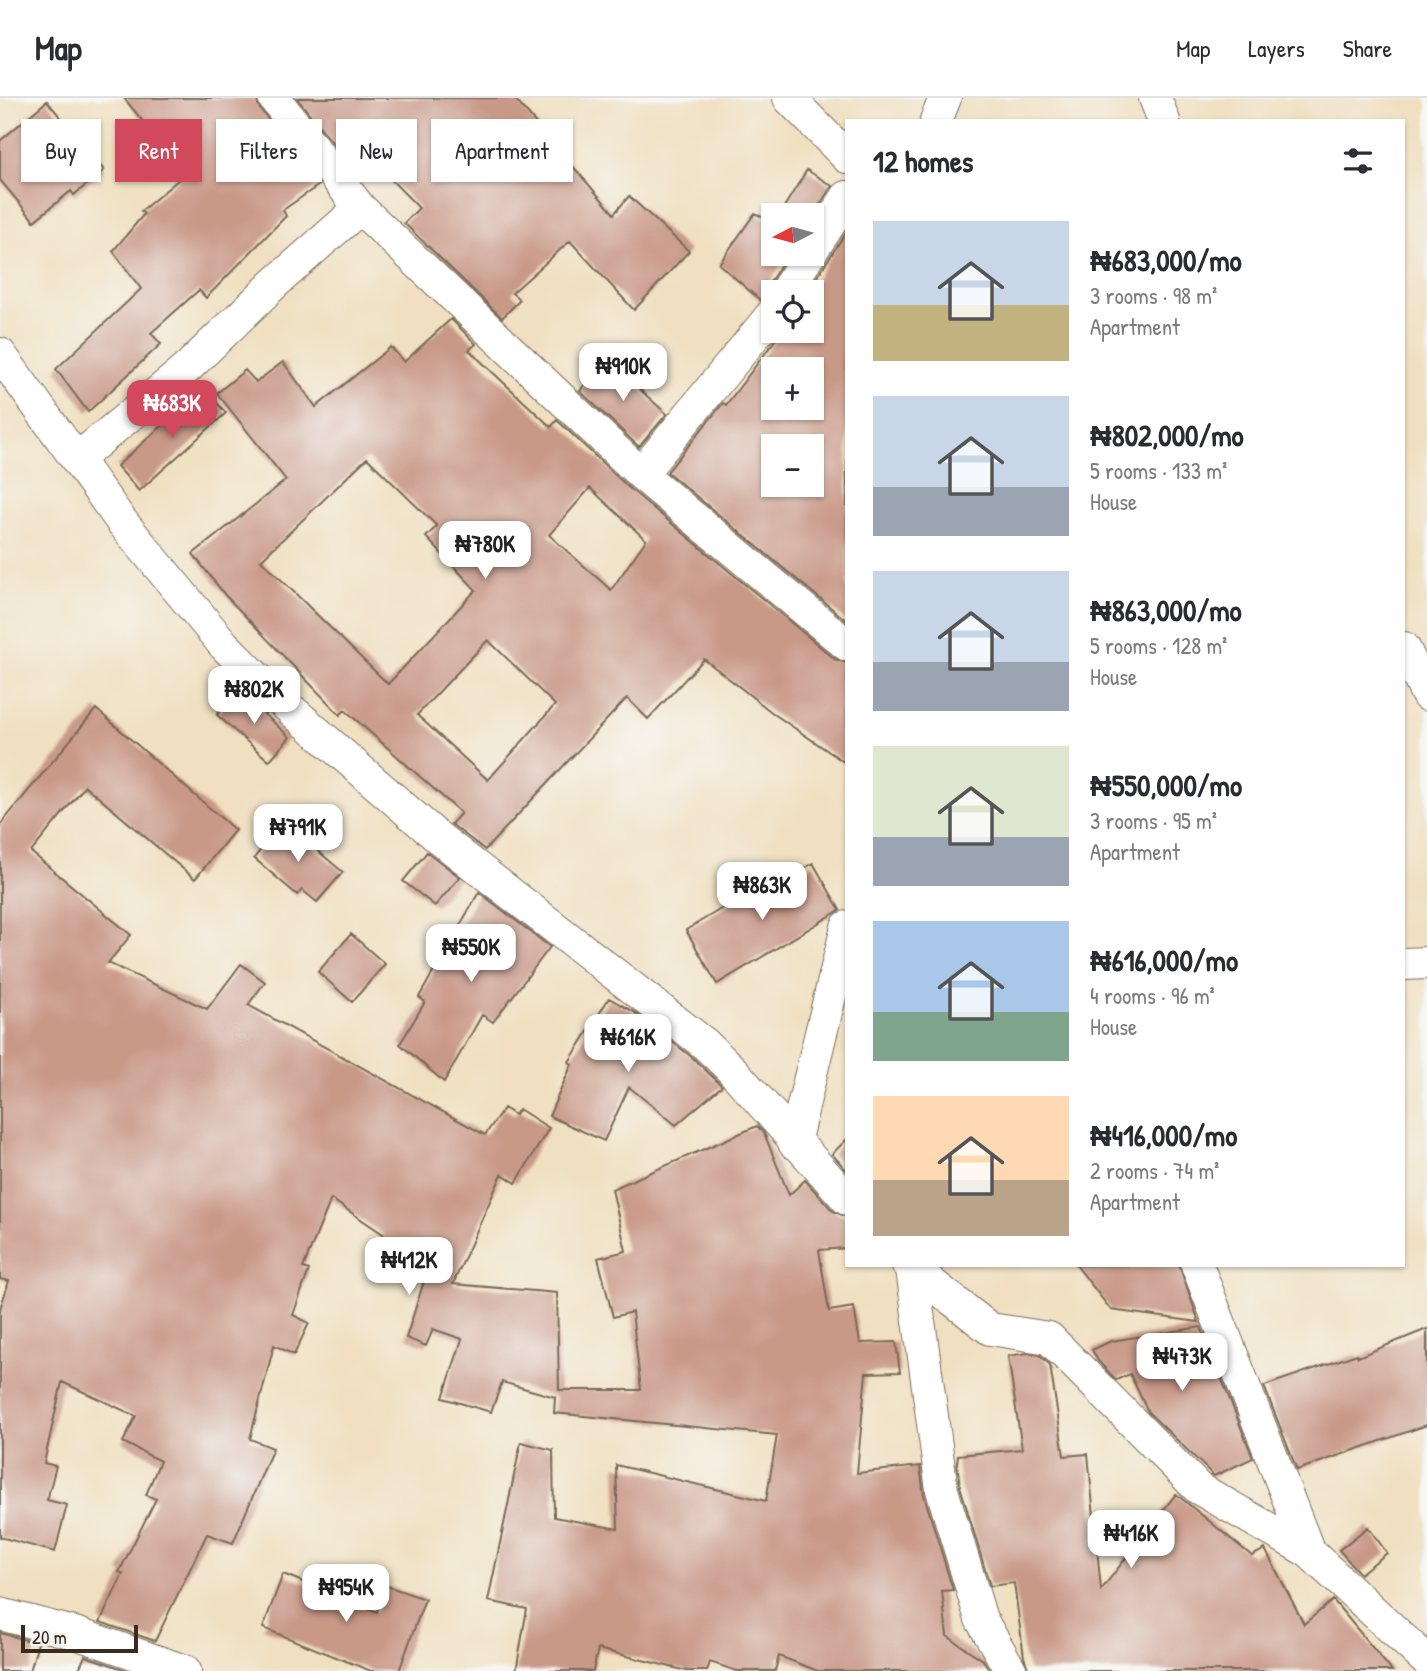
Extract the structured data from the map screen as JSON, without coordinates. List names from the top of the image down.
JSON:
{
  "scale_bar": "20 m",
  "north": "left",
  "page": {
    "header": "Map",
    "nav": ["Map", "Layers", "Share"],
    "chip": [
      "Buy",
      "Rent",
      "Filters",
      "New",
      "Apartment"
    ],
    "heading": "12 homes",
    "map_buttons": ["+", "−"],
    "list": [
      {
        "name": "₦683,000/mo",
        "note": "3 rooms · 98 m² · Apartment"
      },
      {
        "name": "₦802,000/mo",
        "note": "5 rooms · 133 m² · House"
      },
      {
        "name": "₦863,000/mo",
        "note": "5 rooms · 128 m² · House"
      },
      {
        "name": "₦550,000/mo",
        "note": "3 rooms · 95 m² · Apartment"
      },
      {
        "name": "₦616,000/mo",
        "note": "4 rooms · 96 m² · House"
      },
      {
        "name": "₦416,000/mo",
        "note": "2 rooms · 74 m² · Apartment"
      }
    ],
    "price": [
      "₦910K",
      "₦683K",
      "₦780K",
      "₦802K",
      "₦791K",
      "₦863K",
      "₦550K",
      "₦616K",
      "₦412K",
      "₦473K",
      "₦416K",
      "₦954K"
    ],
    "scale": "20 m"
  }
}
